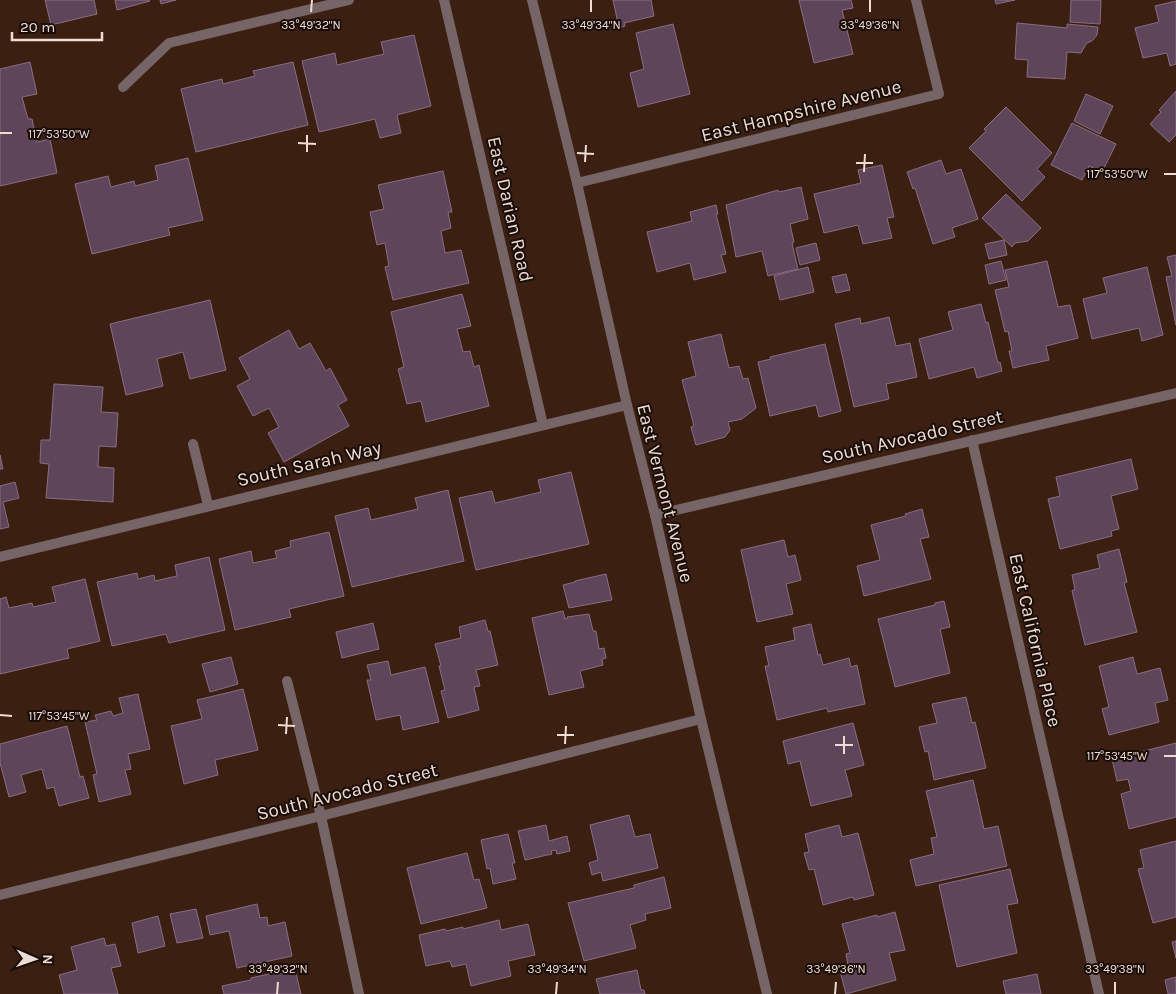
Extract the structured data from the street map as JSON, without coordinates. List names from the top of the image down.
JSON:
{
  "streets": {
    "street": [
      "East Hampshire Avenue",
      "East Darian Road",
      "South Avocado Street",
      "South Sarah Way",
      "East Vermont Avenue",
      "East California Place"
    ]
  },
  "crossings": [
    ["East Hampshire Avenue", "East Vermont Avenue"],
    ["East Darian Road", "South Sarah Way"],
    ["South Avocado Street", "East Vermont Avenue"],
    ["South Avocado Street", "East California Place"],
    ["South Sarah Way", "East Vermont Avenue"]
  ],
  "scale_bar": "20 m",
  "north": "right",
  "coordinates": [
    "33°49'32\"N",
    "33°49'34\"N",
    "33°49'36\"N",
    "117°53'50\"W",
    "117°53'45\"W",
    "33°49'38\"N"
  ]
}
